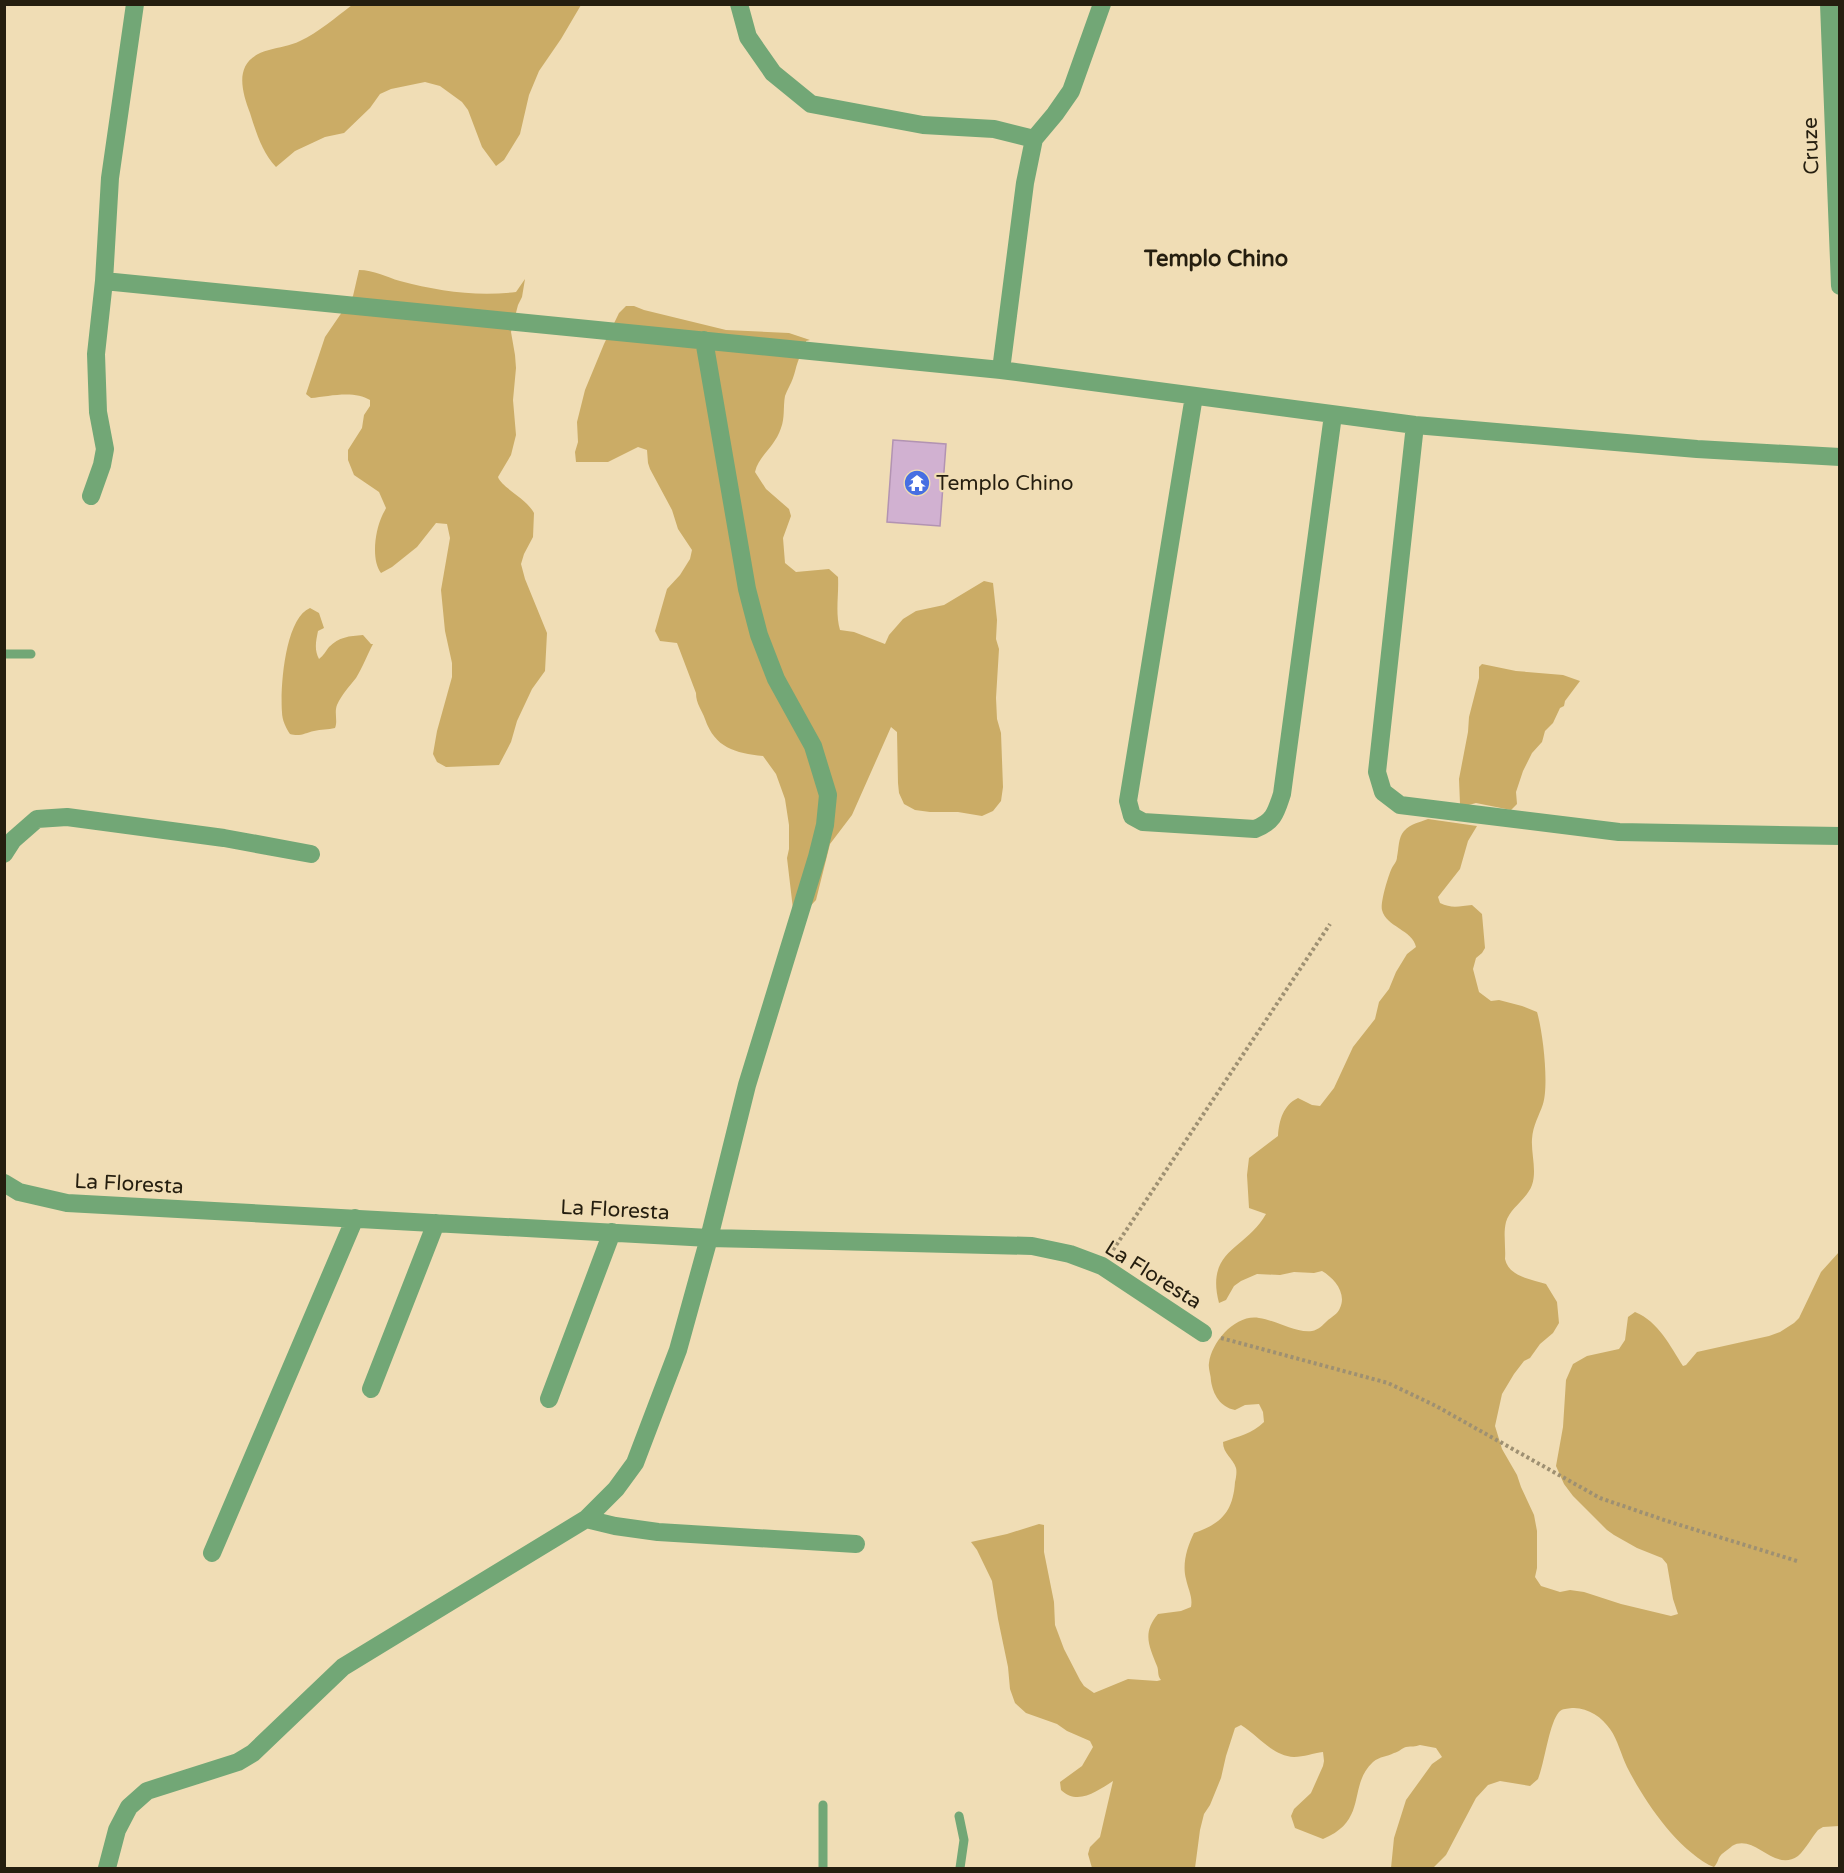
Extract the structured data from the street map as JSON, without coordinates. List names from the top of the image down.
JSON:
{
  "streets": {
    "street": ["Cruze", "La Floresta"]
  },
  "districts": ["Templo Chino"],
  "places": {
    "temple": ["Templo Chino"]
  }
}
